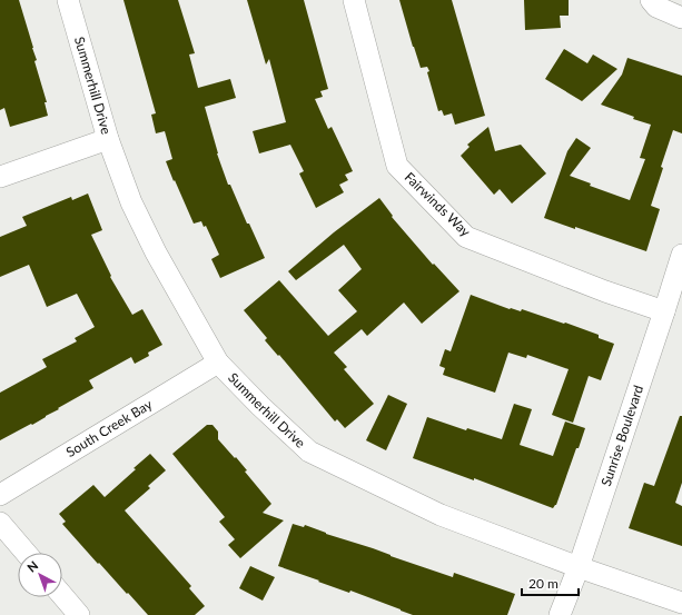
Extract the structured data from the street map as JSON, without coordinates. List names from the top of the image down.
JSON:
{
  "streets": {
    "street": [
      "Summerhill Drive",
      "Fairwinds Way",
      "South Creek Bay",
      "Sunrise Boulevard"
    ]
  },
  "crossings": [
    ["Summerhill Drive", "South Creek Bay"],
    ["Summerhill Drive", "Sunrise Boulevard"],
    ["Fairwinds Way", "Sunrise Boulevard"]
  ],
  "scale_bar": "20 m",
  "north": "top left"
}
